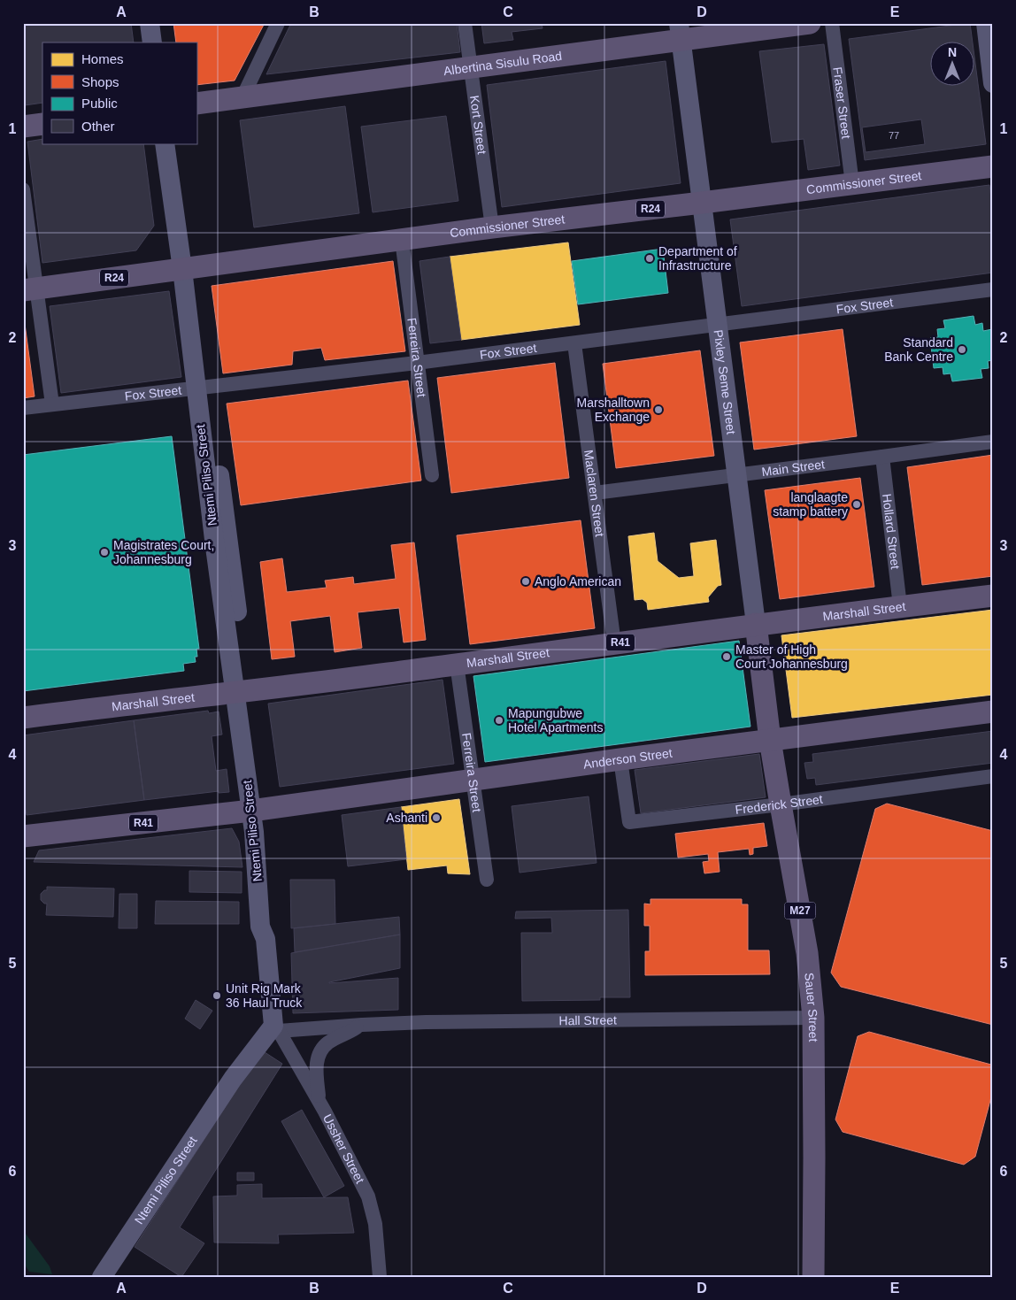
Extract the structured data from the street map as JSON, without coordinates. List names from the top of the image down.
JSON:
{
  "streets": {
    "main road": [
      "Albertina Sisulu Road",
      "Commissioner Street",
      "R24",
      "Pixley Seme Street",
      "Marshall Street",
      "R41",
      "Anderson Street",
      "M27",
      "Sauer Street"
    ],
    "street": [
      "Fraser Street",
      "Kort Street",
      "Fox Street",
      "Ferreira Street",
      "Main Street",
      "Ntemi Piliso Street",
      "Maclaren Street",
      "Hollard Street",
      "Frederick Street",
      "Hall Street",
      "Ussher Street"
    ]
  },
  "crossings": [
    ["Albertina Sisulu Road", "Kort Street"],
    ["Albertina Sisulu Road", "Pixley Seme Street"],
    ["Fraser Street", "Commissioner Street"],
    ["Kort Street", "Commissioner Street"],
    ["Commissioner Street", "Ferreira Street"],
    ["Commissioner Street", "Pixley Seme Street"],
    ["Commissioner Street", "Ntemi Piliso Street"],
    ["Fox Street", "Ferreira Street"],
    ["Fox Street", "Pixley Seme Street"],
    ["Fox Street", "Ntemi Piliso Street"],
    ["Fox Street", "Maclaren Street"],
    ["Ferreira Street", "Marshall Street"],
    ["Ferreira Street", "Anderson Street"],
    ["Pixley Seme Street", "Main Street"],
    ["Pixley Seme Street", "Marshall Street"],
    ["Pixley Seme Street", "Anderson Street"],
    ["Pixley Seme Street", "Sauer Street"],
    ["Main Street", "Maclaren Street"],
    ["Main Street", "Hollard Street"],
    ["Ntemi Piliso Street", "Marshall Street"],
    ["Ntemi Piliso Street", "R41"],
    ["Ntemi Piliso Street", "Anderson Street"],
    ["Ntemi Piliso Street", "Hall Street"],
    ["Ntemi Piliso Street", "Ussher Street"],
    ["Maclaren Street", "Marshall Street"],
    ["Hollard Street", "Marshall Street"],
    ["R41", "Anderson Street"],
    ["Anderson Street", "Frederick Street"],
    ["Anderson Street", "Sauer Street"],
    ["Frederick Street", "Sauer Street"],
    ["Sauer Street", "Hall Street"],
    ["Hall Street", "Ussher Street"]
  ],
  "places": [
    "Department of Infrastructure",
    "Standard Bank Centre",
    "Marshalltown Exchange",
    "langlaagte stamp battery",
    "Magistrates Court, Johannesburg",
    "Anglo American",
    "Master of High Court Johannesburg",
    "Mapungubwe Hotel Apartments",
    "Ashanti",
    "Unit Rig Mark 36 Haul Truck"
  ],
  "house_numbers": ["77"],
  "legend": [
    "Homes",
    "Shops",
    "Public",
    "Other"
  ],
  "north": "top",
  "grid": {
    "columns": [
      "A",
      "B",
      "C",
      "D",
      "E"
    ],
    "rows": [
      "1",
      "2",
      "3",
      "4",
      "5",
      "6"
    ]
  }
}
